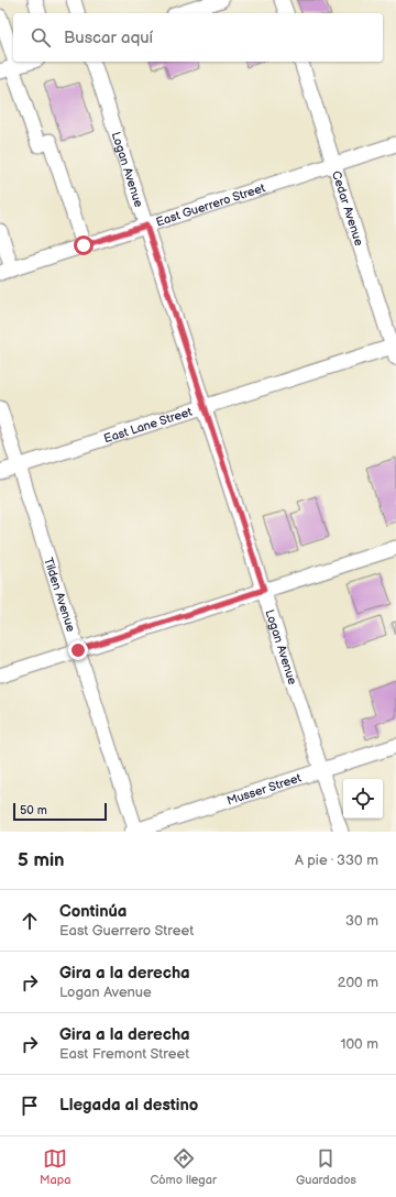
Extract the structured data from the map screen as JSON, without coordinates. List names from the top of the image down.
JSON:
{
  "streets": {
    "street": [
      "Logan Avenue",
      "East Guerrero Street",
      "Cedar Avenue",
      "East Lane Street",
      "Tilden Avenue",
      "Musser Street"
    ]
  },
  "crossings": [
    ["Logan Avenue", "East Guerrero Street"],
    ["Logan Avenue", "East Lane Street"],
    ["Logan Avenue", "Musser Street"],
    ["East Guerrero Street", "Cedar Avenue"],
    ["Cedar Avenue", "East Lane Street"],
    ["East Lane Street", "Tilden Avenue"],
    ["Tilden Avenue", "Musser Street"]
  ],
  "scale_bar": "50 m",
  "page": {
    "search": "Buscar aquí",
    "scale": "50 m",
    "heading": ["5 min", "A pie · 330 m"],
    "list": [
      ["Continúa", "East Guerrero Street", "30 m"],
      ["Gira a la derecha", "Logan Avenue", "200 m"],
      ["Gira a la derecha", "East Fremont Street", "100 m"],
      "Llegada al destino"
    ],
    "nav": ["Mapa", "Cómo llegar", "Guardados"]
  }
}
